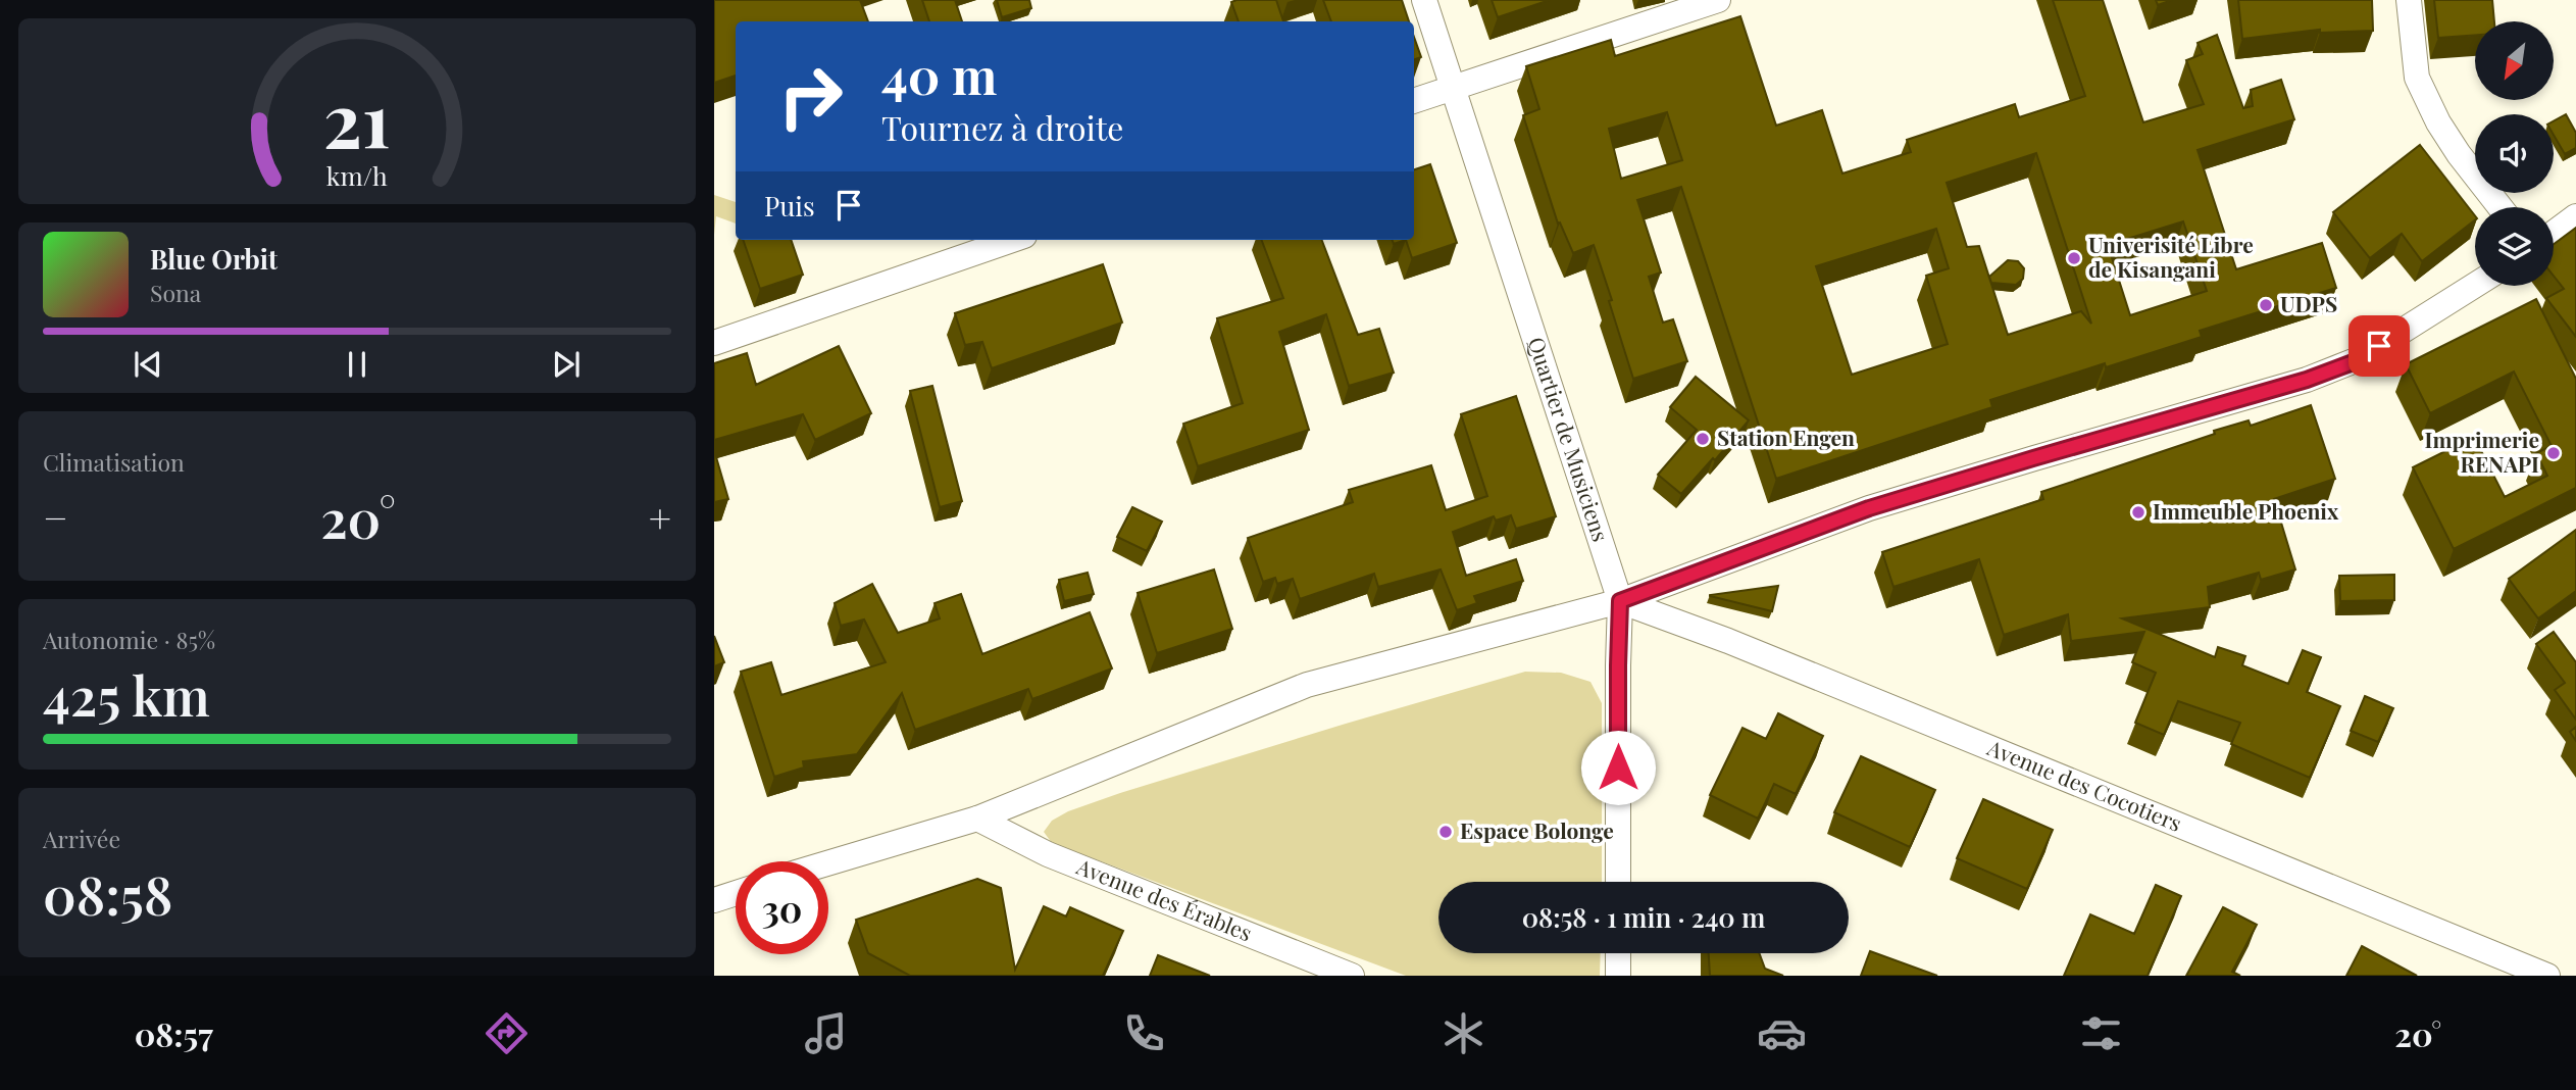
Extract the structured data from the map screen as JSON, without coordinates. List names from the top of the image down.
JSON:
{
  "streets": {
    "street": ["Quartier de Musiciens", "Avenue des Cocotiers", "Avenue des Érables"]
  },
  "crossings": [
    ["Quartier de Musiciens", "Avenue des Cocotiers"]
  ],
  "places": [
    "Univerisité Libre de Kisangani",
    "UDPS",
    "Station Engen",
    "Imprimerie RENAPI",
    "Immeuble Phoenix",
    "Espace Bolonge"
  ],
  "north": "bottom left",
  "page": {
    "turn": ["40 m", "Tournez à droite"],
    "then": "Puis",
    "song": ["Blue Orbit", "Sona"],
    "tile": [
      "Climatisation",
      ["Autonomie · 85%", "425 km"],
      ["Arrivée", "08:58"]
    ],
    "heat": ["−", "20°", "+"],
    "limit": "30",
    "trip": "08:58 · 1 min · 240 m",
    "tabs": ["08:57", "20°"],
    "gauge": ["21", "km/h"]
  }
}
